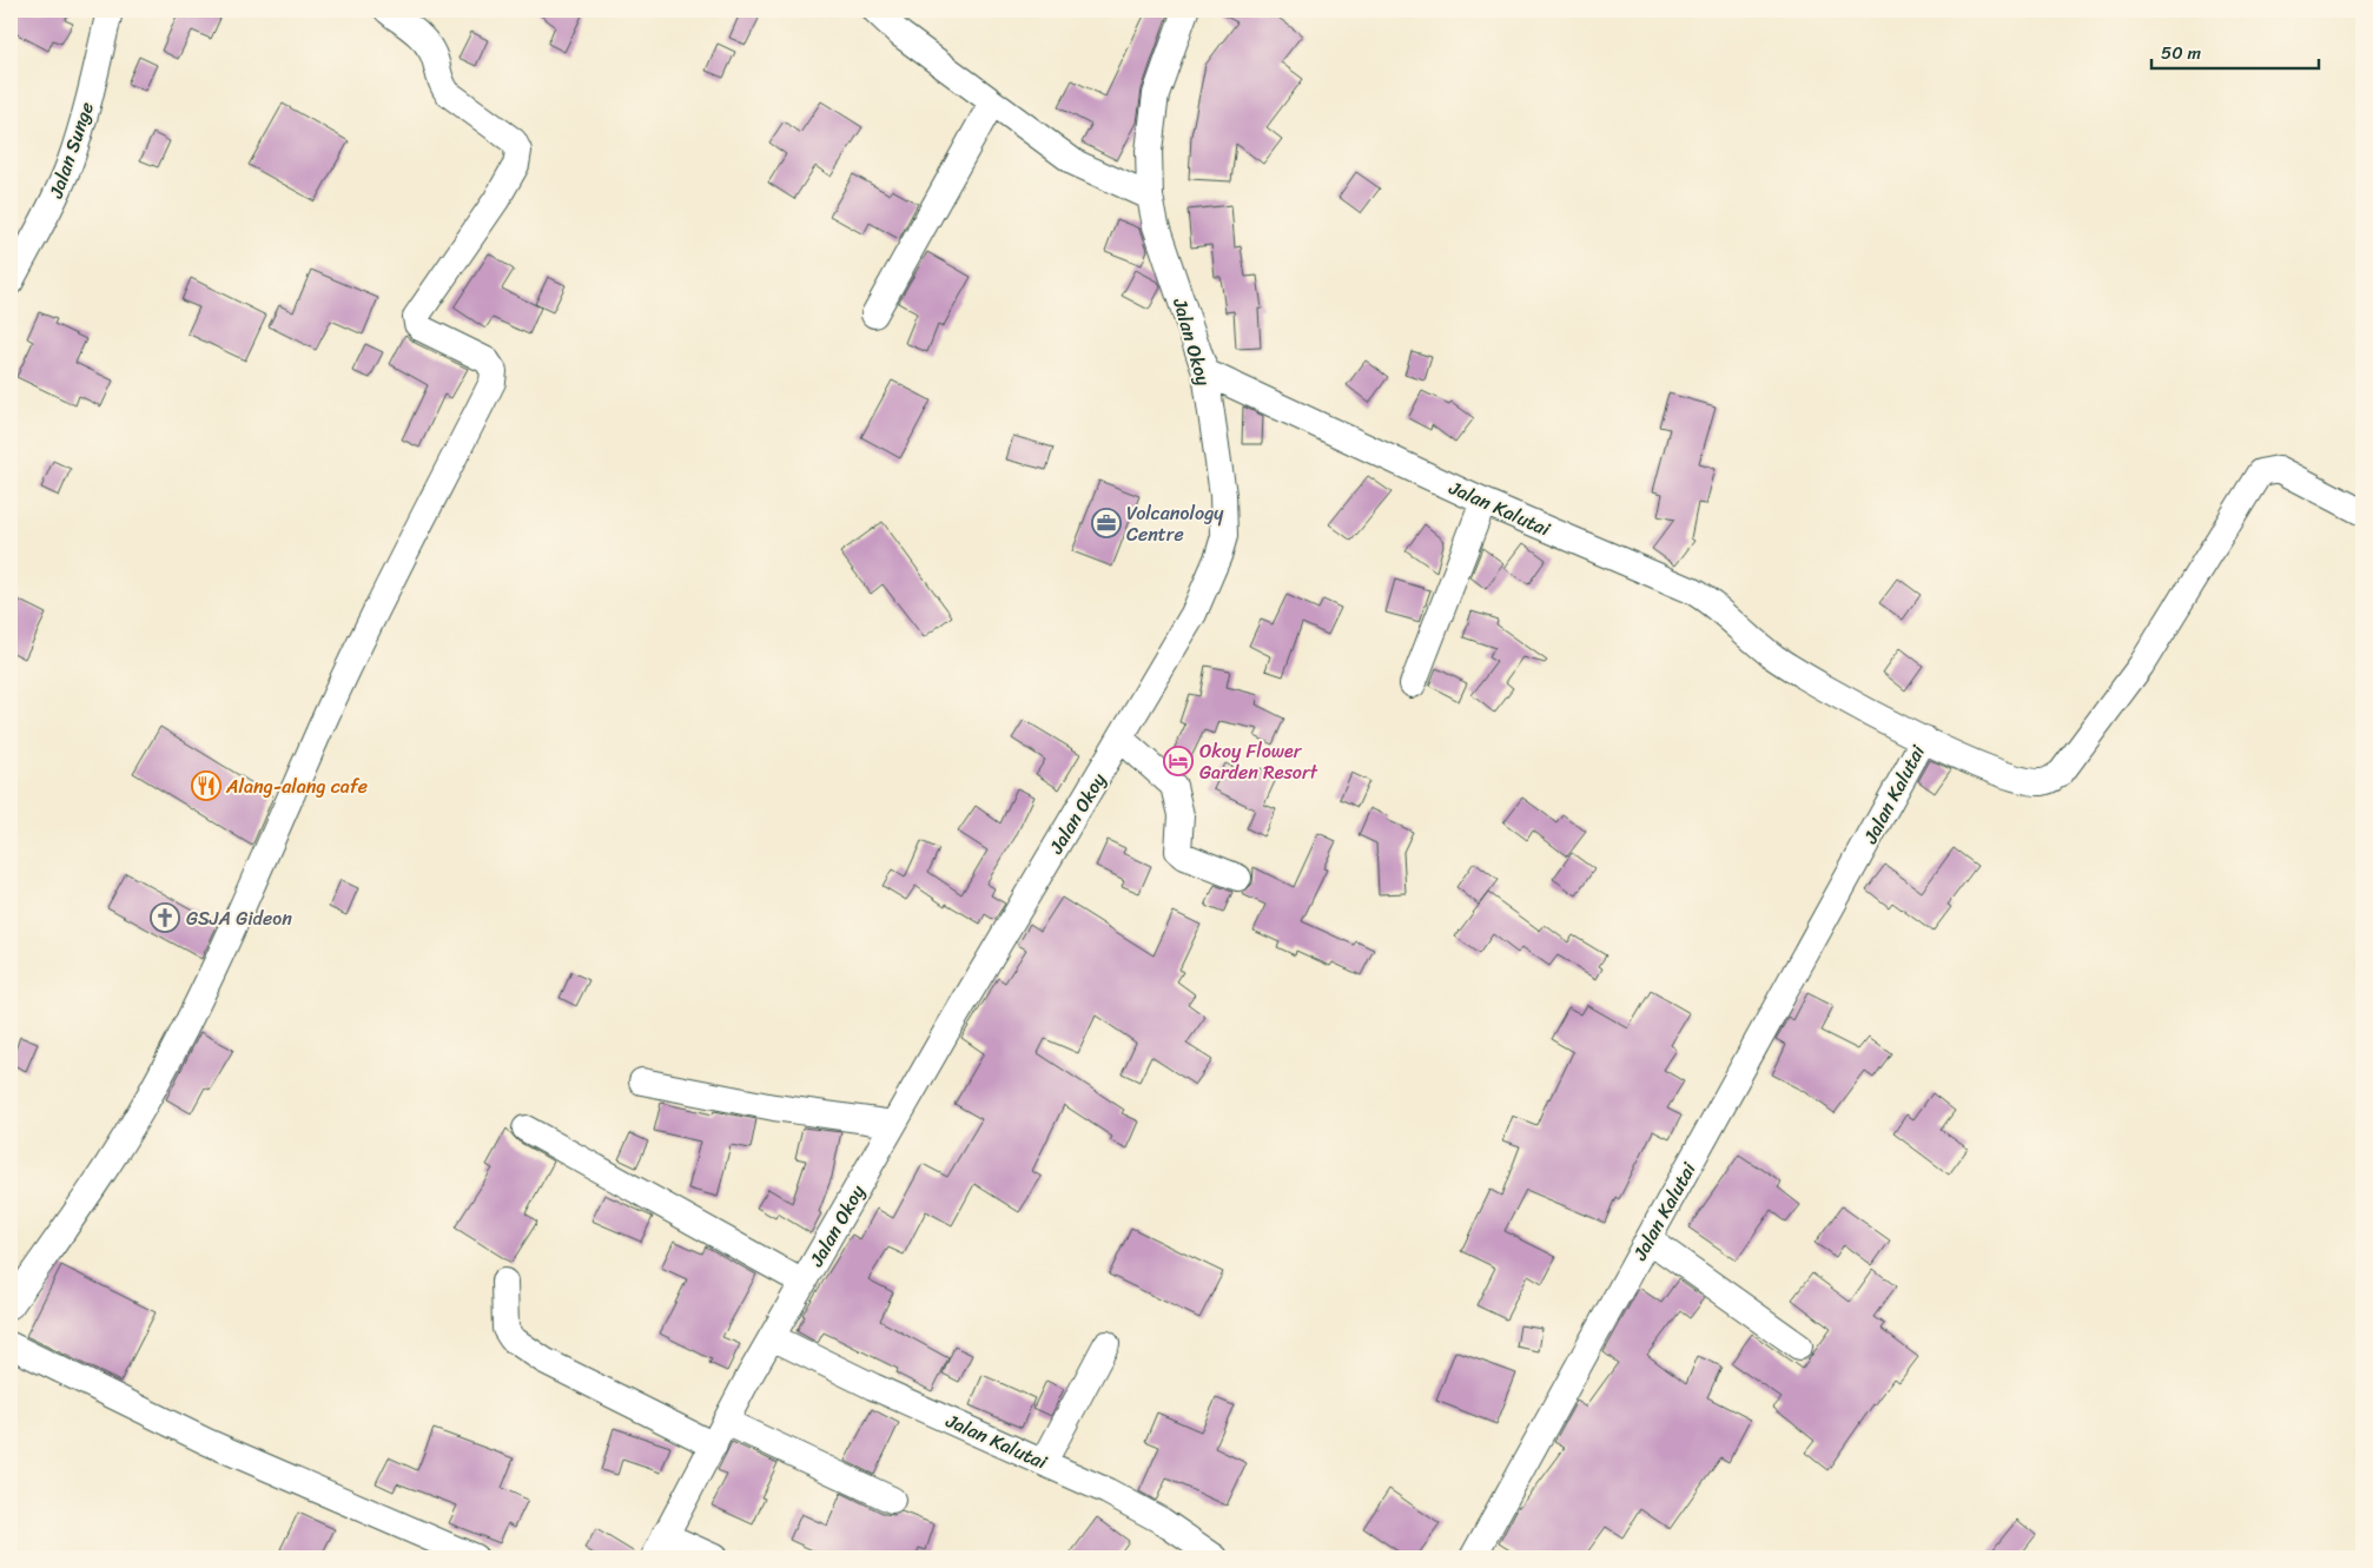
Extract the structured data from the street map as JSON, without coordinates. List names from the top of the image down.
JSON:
{
  "streets": {
    "street": ["Jalan Sunge", "Jalan Okoy", "Jalan Kalutai"]
  },
  "crossings": [
    ["Jalan Okoy", "Jalan Kalutai"]
  ],
  "places": {
    "office": ["Volcanology Centre"],
    "hotel": ["Okoy Flower Garden Resort"],
    "restaurant": ["Alang-alang cafe"],
    "church": ["GSJA Gideon"]
  },
  "scale_bar": "50 m"
}
